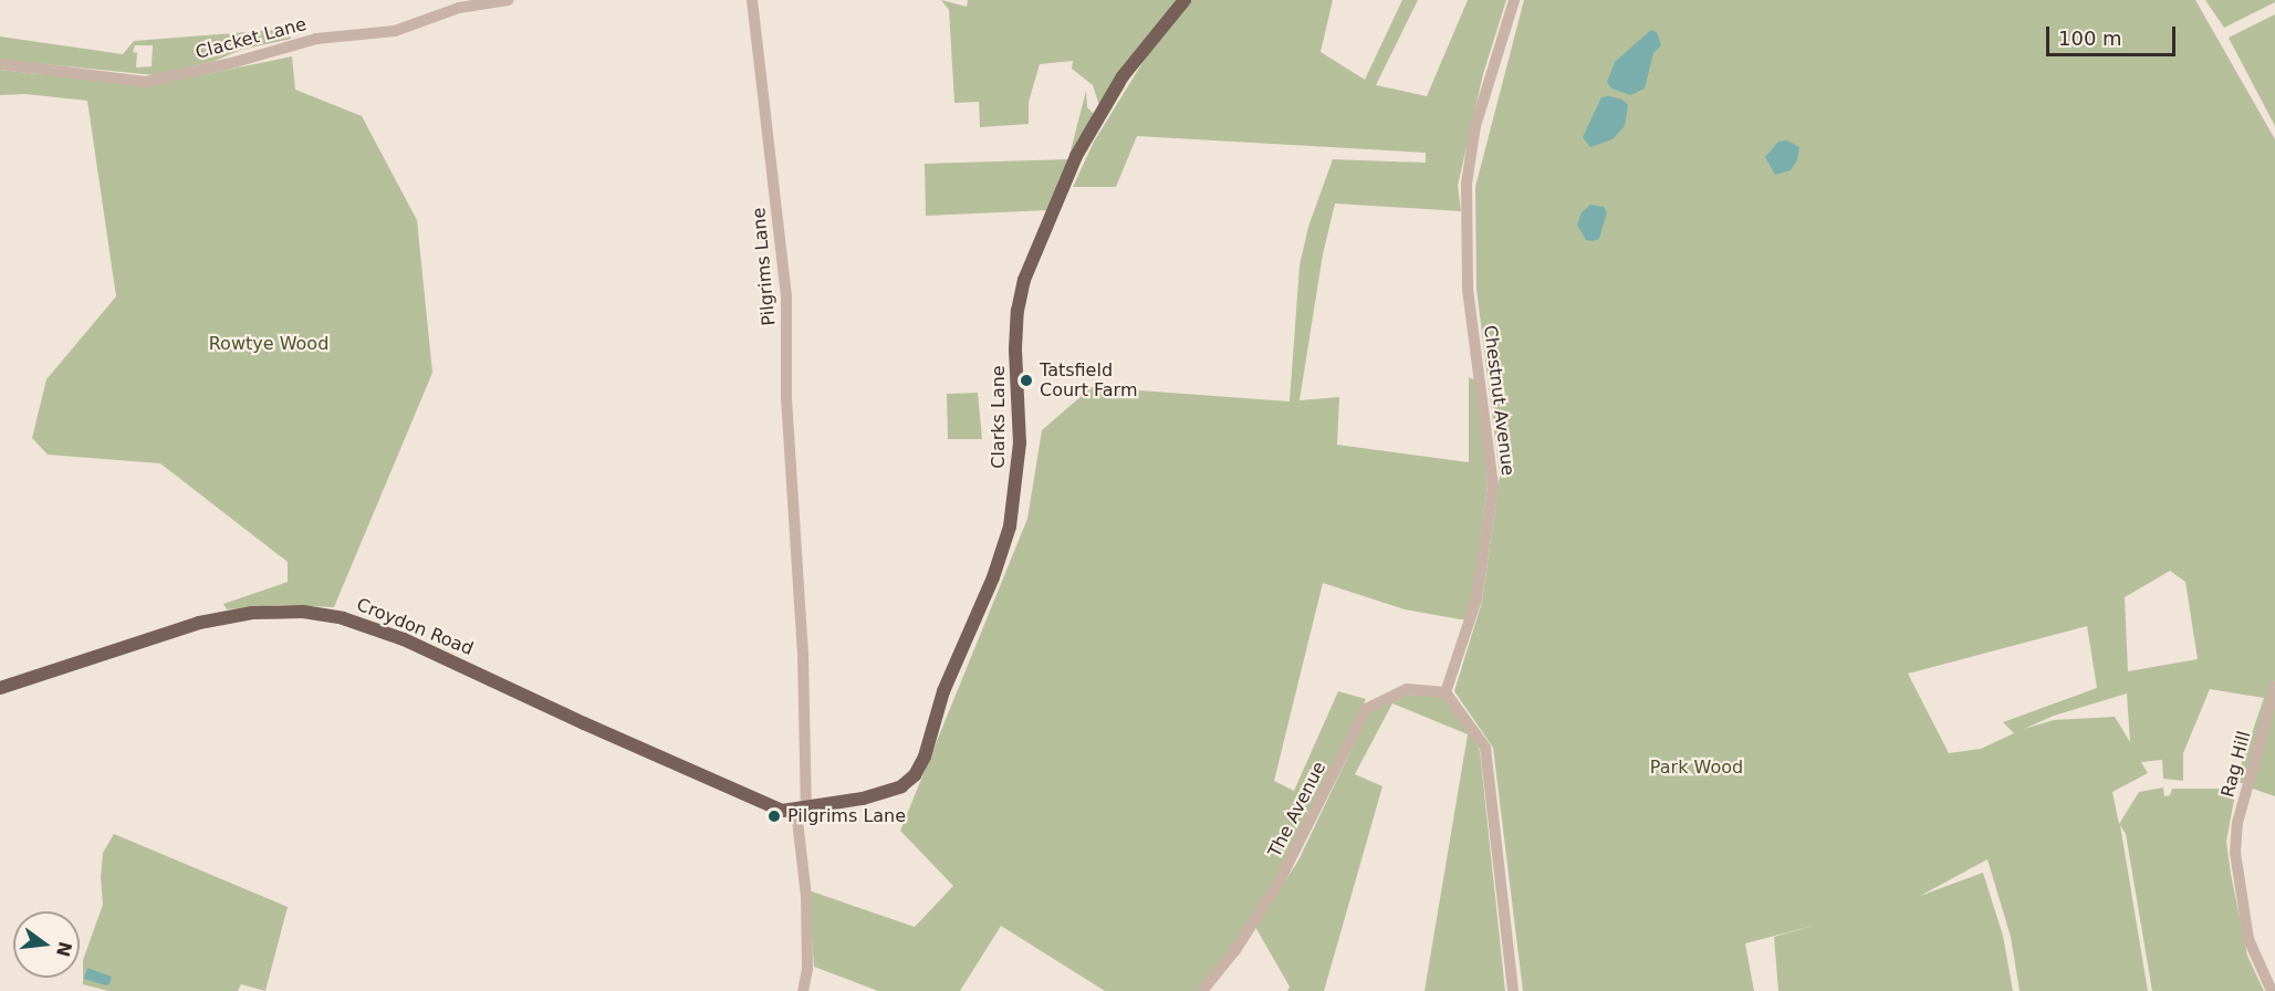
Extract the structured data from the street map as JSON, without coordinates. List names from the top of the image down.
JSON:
{
  "streets": {
    "main road": ["Clarks Lane", "Croydon Road"],
    "street": [
      "Clacket Lane",
      "Pilgrims Lane",
      "Chestnut Avenue",
      "Rag Hill",
      "The Avenue"
    ]
  },
  "crossings": [
    ["Pilgrims Lane", "Clarks Lane"],
    ["Pilgrims Lane", "Croydon Road"],
    ["Chestnut Avenue", "The Avenue"],
    ["Clarks Lane", "Croydon Road"]
  ],
  "parks": ["Rowtye Wood", "Park Wood"],
  "places": ["Tatsfield Court Farm", "Pilgrims Lane"],
  "scale_bar": "100 m",
  "north": "right"
}
